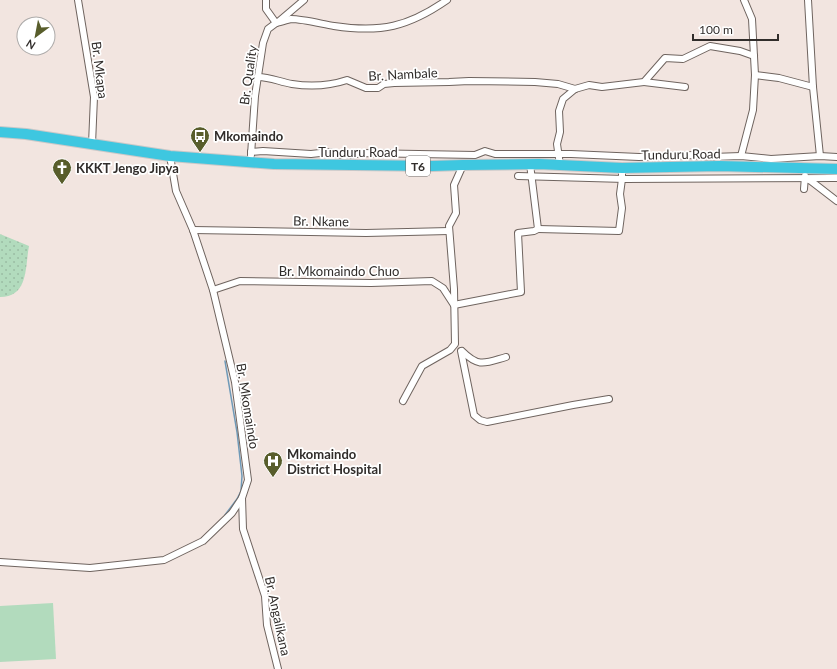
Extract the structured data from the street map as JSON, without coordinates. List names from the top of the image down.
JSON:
{
  "streets": {
    "highway": ["Tunduru Road", "T6"],
    "street": [
      "Br. Mkapa",
      "Br. Nambale",
      "Br. Quality",
      "Br. Nkane",
      "Br. Mkomaindo Chuo",
      "Br. Mkomaindo",
      "Br. Angalikana"
    ]
  },
  "crossings": [
    ["Br. Mkapa", "Tunduru Road"],
    ["Br. Nambale", "Br. Quality"],
    ["Br. Quality", "Tunduru Road"],
    ["Tunduru Road", "Br. Mkomaindo"],
    ["Br. Nkane", "Br. Mkomaindo"],
    ["Br. Mkomaindo Chuo", "Br. Mkomaindo"],
    ["Br. Mkomaindo", "Br. Angalikana"]
  ],
  "places": {
    "bus stop": ["Mkomaindo"],
    "church": ["KKKT Jengo Jipya"],
    "hospital": ["Mkomaindo District Hospital"]
  },
  "scale_bar": "100 m",
  "north": "bottom left"
}
